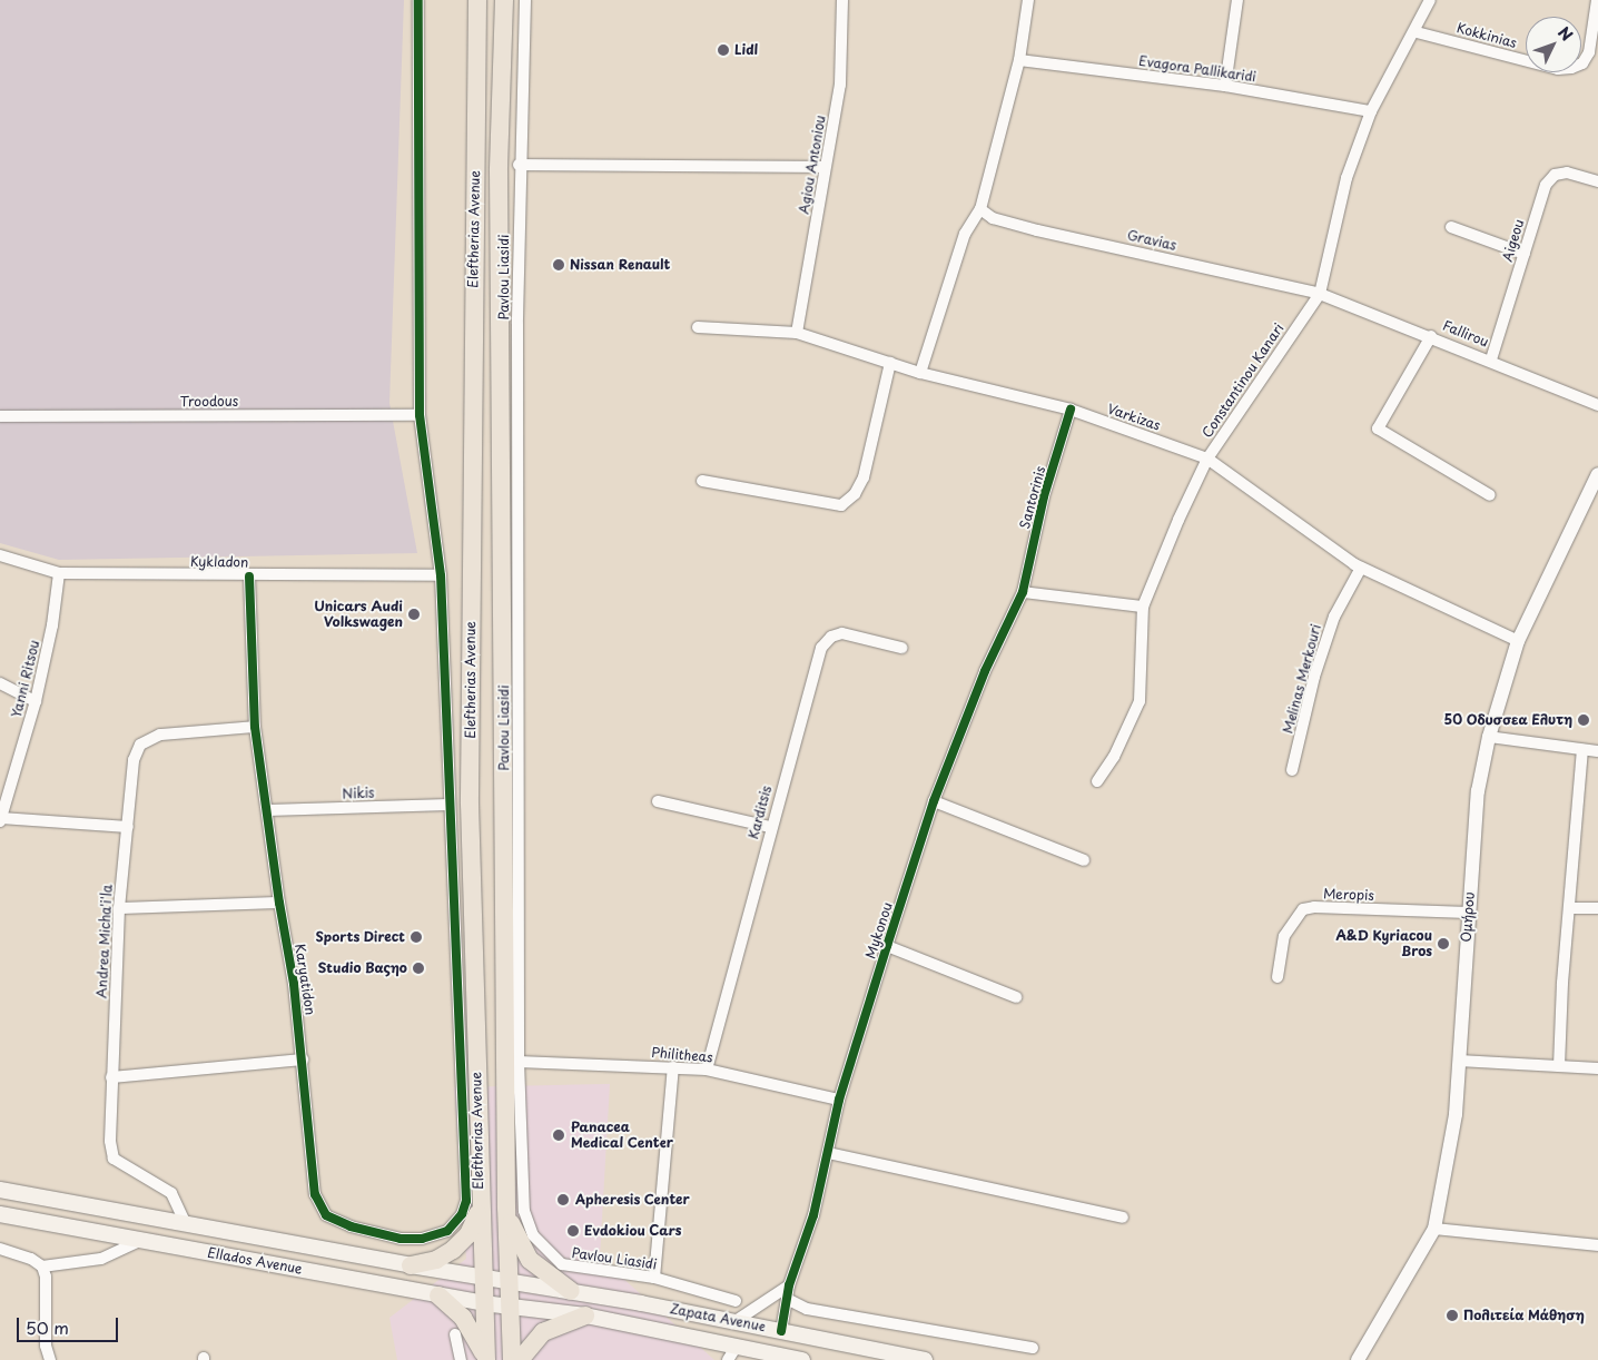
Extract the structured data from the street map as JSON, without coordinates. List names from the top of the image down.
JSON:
{
  "streets": {
    "highway": ["Eleftherias Avenue"],
    "main road": ["Ellados Avenue", "Zapata Avenue"],
    "street": [
      "Kokkinias",
      "Evagora Pallikaridi",
      "Agiou Antoniou",
      "Gravias",
      "Aigeou",
      "Pavlou Liasidi",
      "Fallirou",
      "Constantinou Kanari",
      "Troodous",
      "Varkizas",
      "Santorinis",
      "Kykladon",
      "Yanni Ritsou",
      "Melinas Merkouri",
      "Nikis",
      "Karditsis",
      "Meropis",
      "Ομήρου",
      "Mykonou",
      "Andrea Micha'i'la",
      "Karyatidon",
      "Philitheas"
    ]
  },
  "crossings": [
    ["Kokkinias", "Constantinou Kanari"],
    ["Evagora Pallikaridi", "Constantinou Kanari"],
    ["Agiou Antoniou", "Varkizas"],
    ["Eleftherias Avenue", "Karyatidon"],
    ["Eleftherias Avenue", "Ellados Avenue"],
    ["Eleftherias Avenue", "Zapata Avenue"],
    ["Gravias", "Fallirou"],
    ["Gravias", "Constantinou Kanari"],
    ["Aigeou", "Fallirou"],
    ["Pavlou Liasidi", "Philitheas"],
    ["Fallirou", "Constantinou Kanari"],
    ["Constantinou Kanari", "Varkizas"],
    ["Varkizas", "Santorinis"],
    ["Varkizas", "Melinas Merkouri"],
    ["Varkizas", "Ομήρου"],
    ["Santorinis", "Mykonou"],
    ["Kykladon", "Yanni Ritsou"],
    ["Kykladon", "Karyatidon"],
    ["Nikis", "Karyatidon"],
    ["Karditsis", "Philitheas"],
    ["Meropis", "Ομήρου"],
    ["Mykonou", "Philitheas"],
    ["Mykonou", "Zapata Avenue"],
    ["Andrea Micha'i'la", "Karyatidon"],
    ["Andrea Micha'i'la", "Ellados Avenue"],
    ["Ellados Avenue", "Zapata Avenue"]
  ],
  "places": [
    "Lidl",
    "Nissan Renault",
    "Unicars Audi Volkswagen",
    "50 Οδυσσεα Ελυτη",
    "Sports Direct",
    "A&D Kyriacou Bros",
    "Studio Βαςηο",
    "Panacea Medical Center",
    "Apheresis Center",
    "Evdokiou Cars",
    "Πολιτεία Μάθηση"
  ],
  "scale_bar": "50 m",
  "north": "top right"
}
